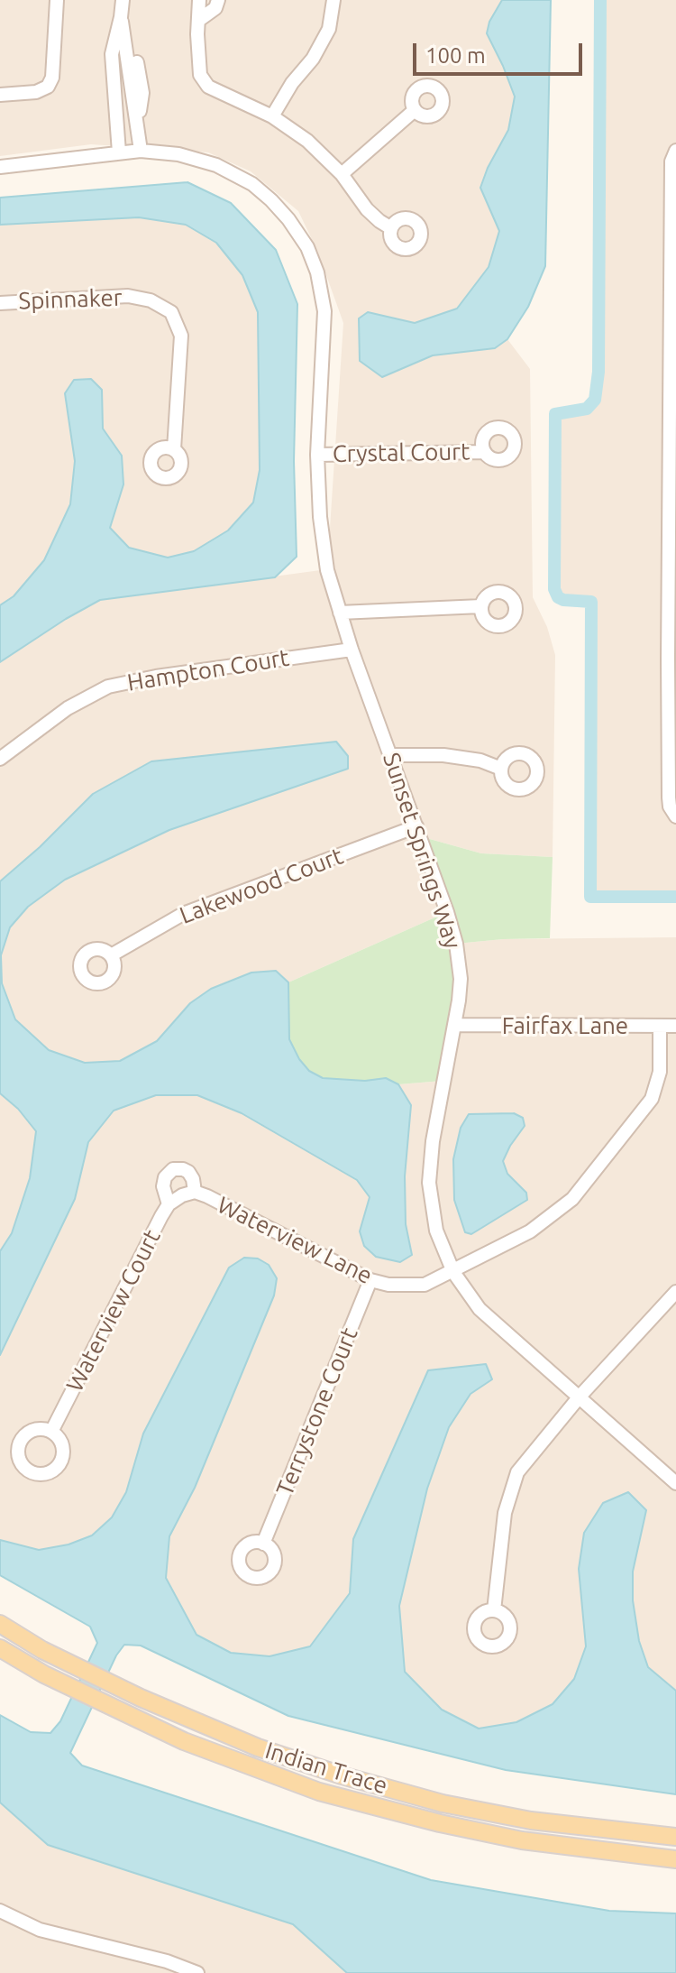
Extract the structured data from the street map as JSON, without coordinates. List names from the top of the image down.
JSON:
{
  "streets": {
    "main road": ["Indian Trace"],
    "street": [
      "Spinnaker",
      "Crystal Court",
      "Hampton Court",
      "Sunset Springs Way",
      "Lakewood Court",
      "Fairfax Lane",
      "Waterview Lane",
      "Waterview Court",
      "Terrystone Court"
    ]
  },
  "crossings": [
    ["Crystal Court", "Sunset Springs Way"],
    ["Hampton Court", "Sunset Springs Way"],
    ["Sunset Springs Way", "Lakewood Court"],
    ["Sunset Springs Way", "Fairfax Lane"],
    ["Sunset Springs Way", "Waterview Lane"],
    ["Fairfax Lane", "Waterview Lane"],
    ["Waterview Lane", "Waterview Court"],
    ["Waterview Lane", "Terrystone Court"]
  ],
  "scale_bar": "100 m"
}
